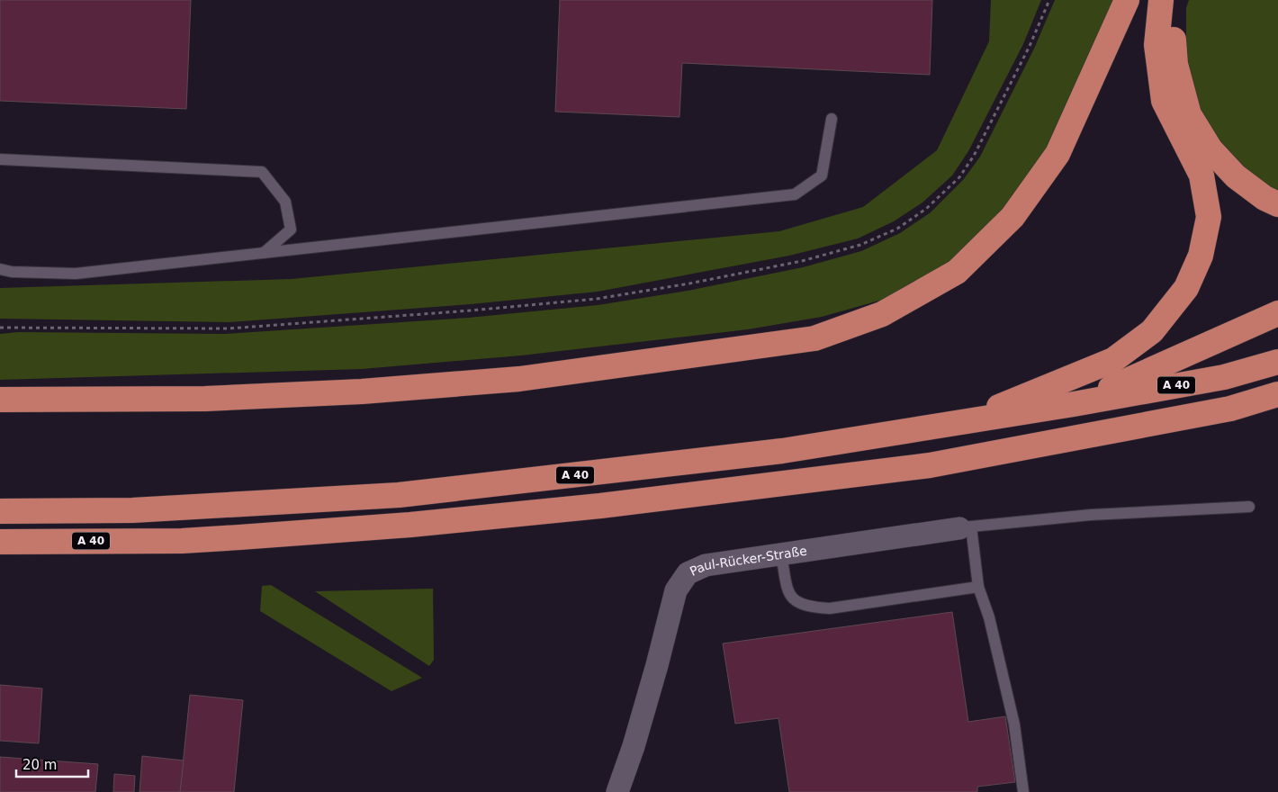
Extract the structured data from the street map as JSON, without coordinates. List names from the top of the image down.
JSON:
{
  "streets": {
    "highway": ["A 40"],
    "street": ["Paul-Rücker-Straße"]
  },
  "scale_bar": "20 m"
}
